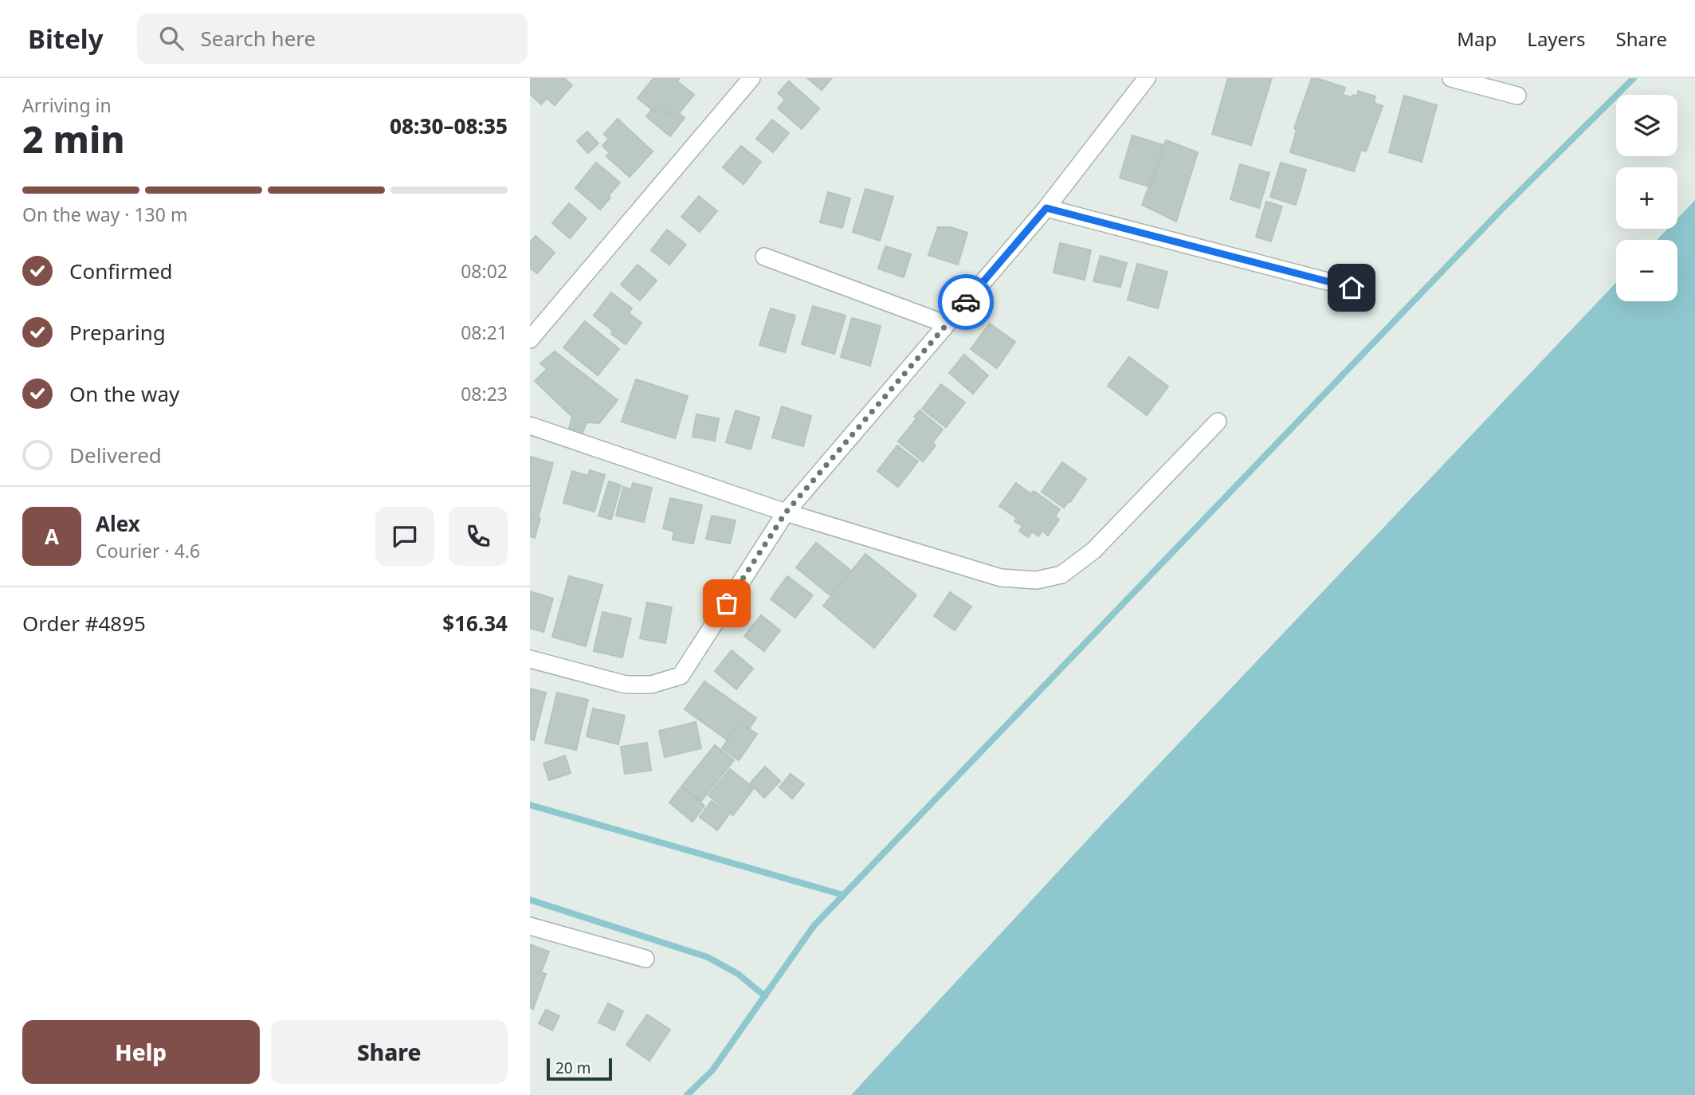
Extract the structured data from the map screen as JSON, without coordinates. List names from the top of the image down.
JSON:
{
  "scale_bar": "20 m",
  "page": {
    "header": "Bitely",
    "search": "Search here",
    "nav": ["Map", "Layers", "Share"],
    "heading": ["2 min", "Arriving in", "08:30–08:35"],
    "panel": [
      "Alex",
      "Courier · 4.6",
      "Order #4895",
      "$16.34"
    ],
    "map_buttons": ["+", "−"],
    "bar": "On the way · 130 m",
    "list": [
      ["Confirmed", "08:02"],
      ["Preparing", "08:21"],
      ["On the way", "08:23"],
      "Delivered"
    ],
    "round": "A",
    "buttons": ["Help", "Share"],
    "scale": "20 m"
  }
}
